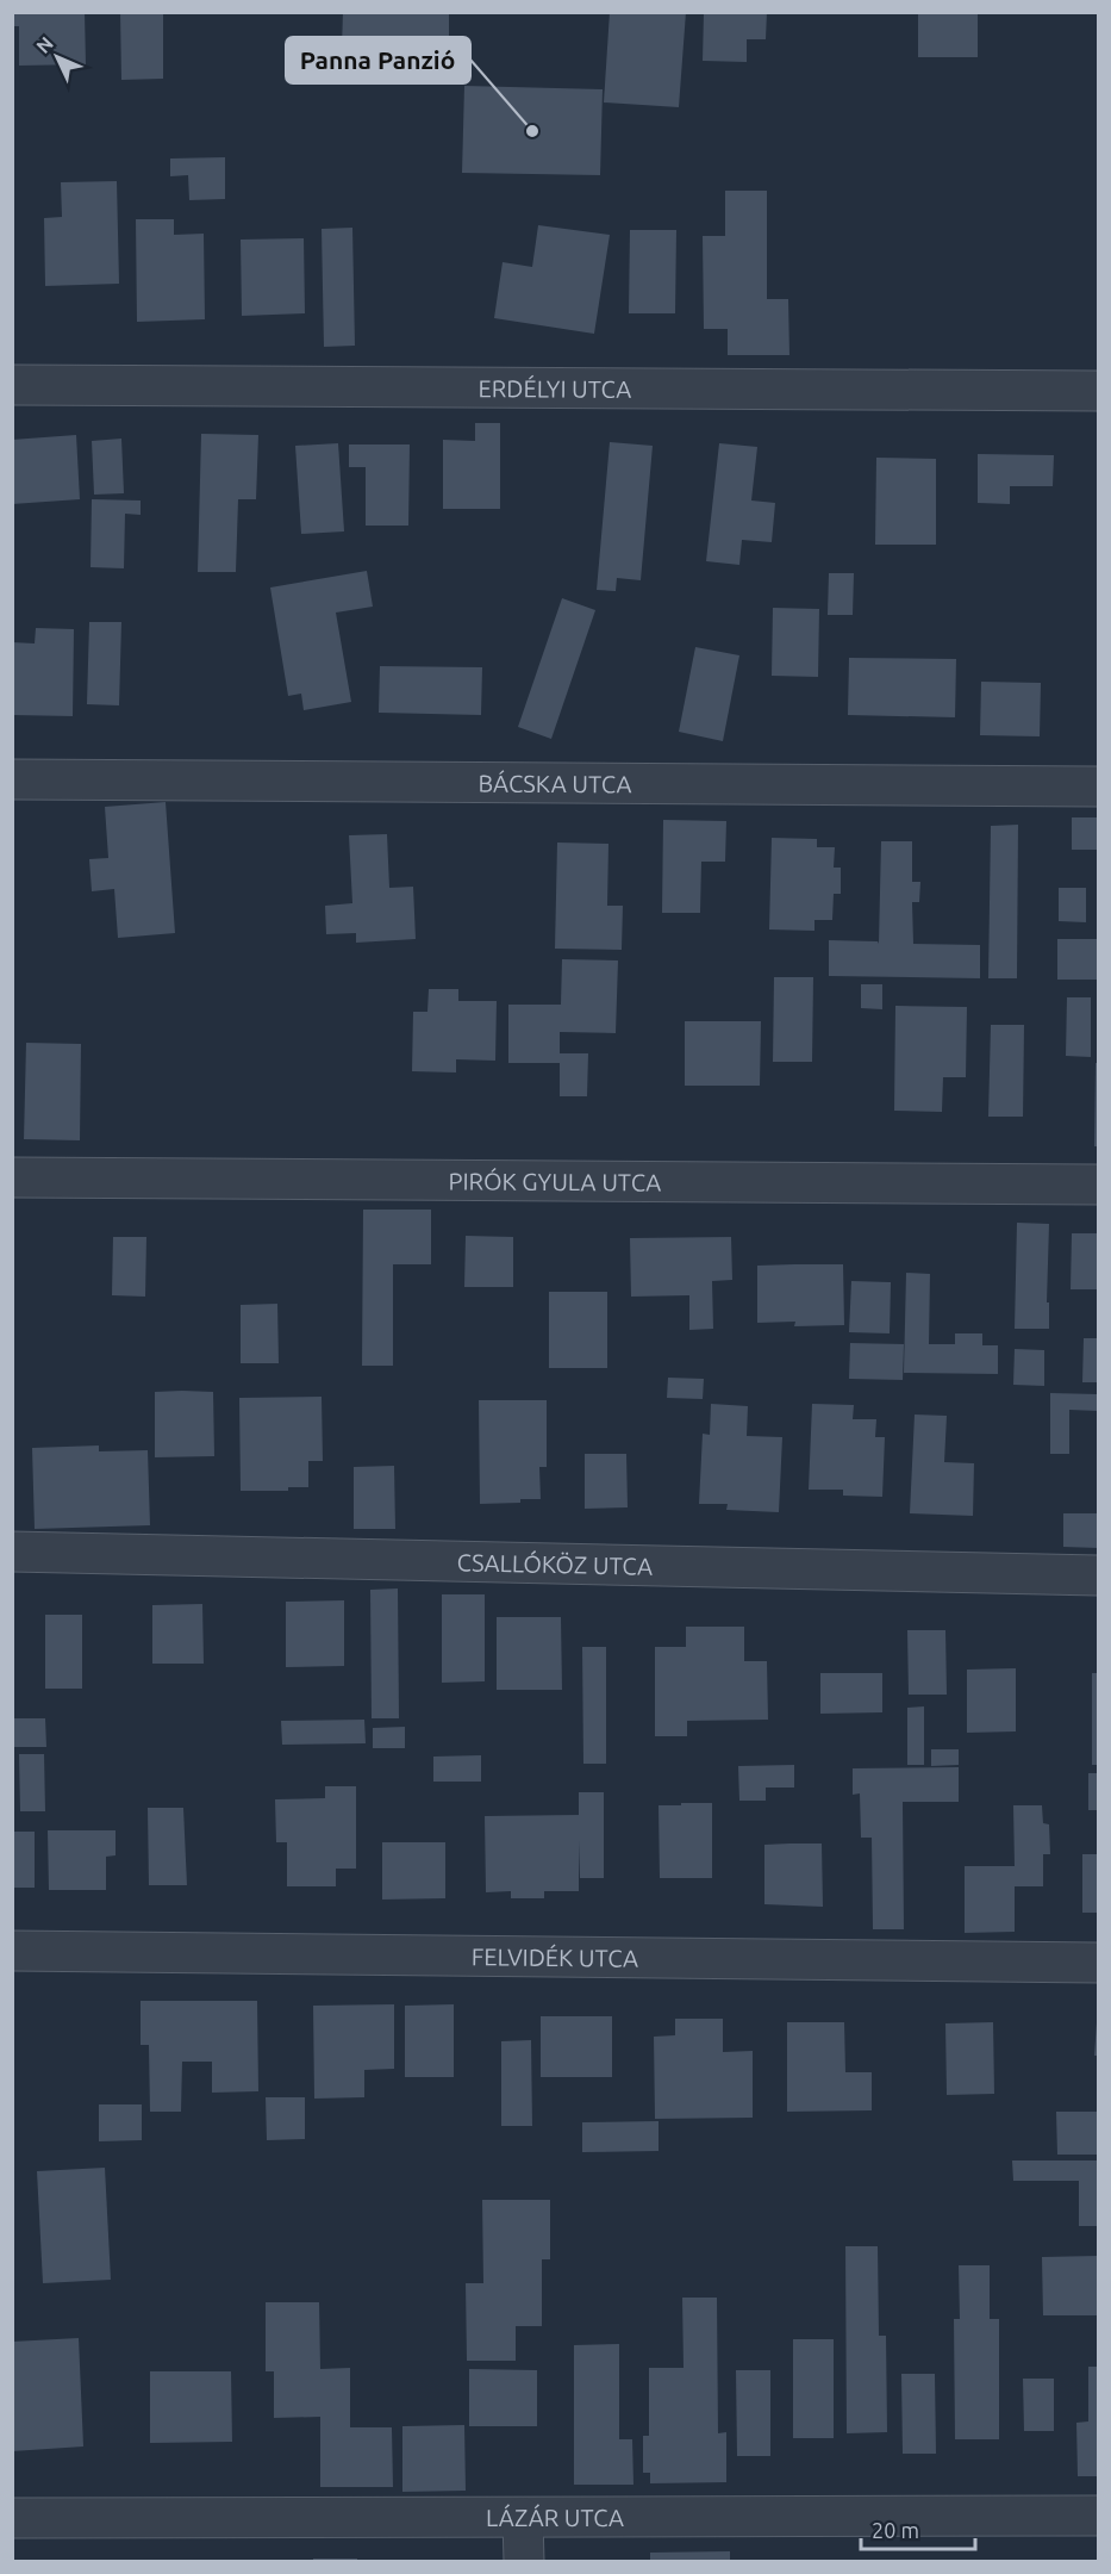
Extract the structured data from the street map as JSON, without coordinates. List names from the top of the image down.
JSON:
{
  "streets": {
    "street": [
      "ERDÉLYI UTCA",
      "BÁCSKA UTCA",
      "PIRÓK GYULA UTCA",
      "CSALLÓKÖZ UTCA",
      "FELVIDÉK UTCA",
      "LÁZÁR UTCA"
    ]
  },
  "places": ["Panna Panzió"],
  "scale_bar": "20 m",
  "north": "top left"
}
